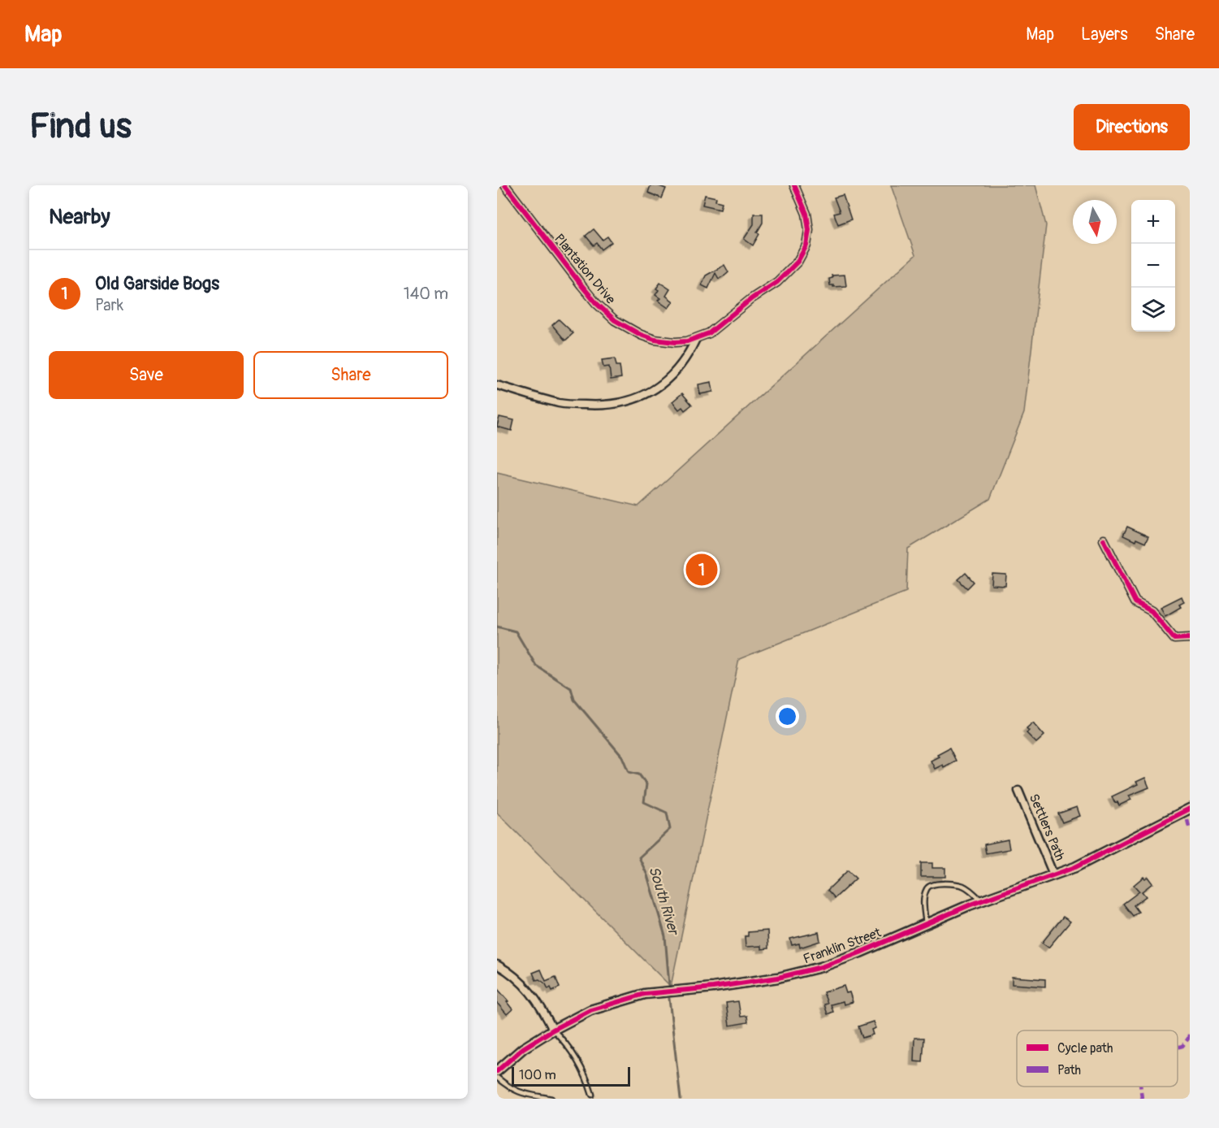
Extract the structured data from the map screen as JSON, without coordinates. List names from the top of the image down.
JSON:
{
  "streets": {
    "street": ["Plantation Drive", "Settlers Path", "Franklin Street"]
  },
  "crossings": [
    ["Settlers Path", "Franklin Street"]
  ],
  "water": ["South River"],
  "legend": ["Cycle path", "Path"],
  "scale_bar": "100 m",
  "north": "bottom",
  "page": {
    "header": "Map",
    "nav": ["Map", "Layers", "Share"],
    "buttons": [
      "Directions",
      ["Save", "Share"]
    ],
    "title": "Find us",
    "heading": "Nearby",
    "map_buttons": ["+", "−"],
    "list": [
      {
        "mark": "1",
        "name": "Old Garside Bogs",
        "note": "Park",
        "value": "140 m"
      }
    ],
    "pins": "1",
    "scale": "100 m"
  }
}
